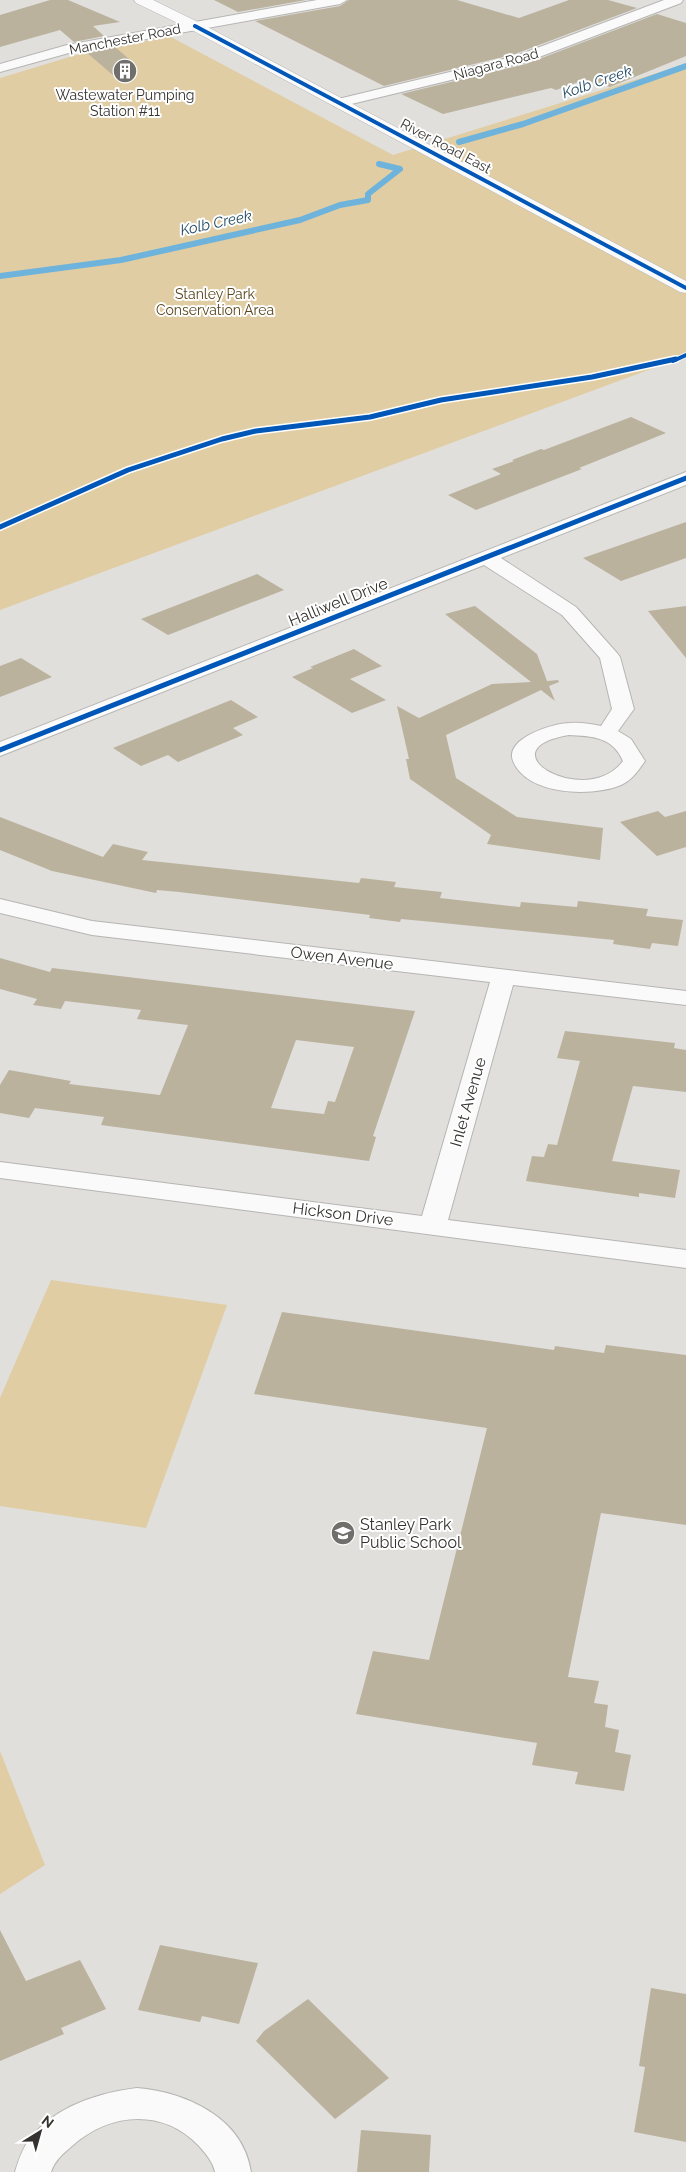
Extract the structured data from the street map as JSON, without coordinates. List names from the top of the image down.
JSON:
{
  "streets": {
    "street": [
      "Manchester Road",
      "Niagara Road",
      "River Road East",
      "Halliwell Drive",
      "Owen Avenue",
      "Inlet Avenue",
      "Hickson Drive"
    ]
  },
  "crossings": [
    ["Manchester Road", "River Road East"],
    ["Niagara Road", "River Road East"],
    ["Owen Avenue", "Inlet Avenue"],
    ["Inlet Avenue", "Hickson Drive"]
  ],
  "water": ["Kolb Creek"],
  "parks": ["Stanley Park Conservation Area"],
  "places": {
    "building": ["Wastewater Pumping Station #11"],
    "school or university": ["Stanley Park Public School"]
  },
  "north": "top right"
}
